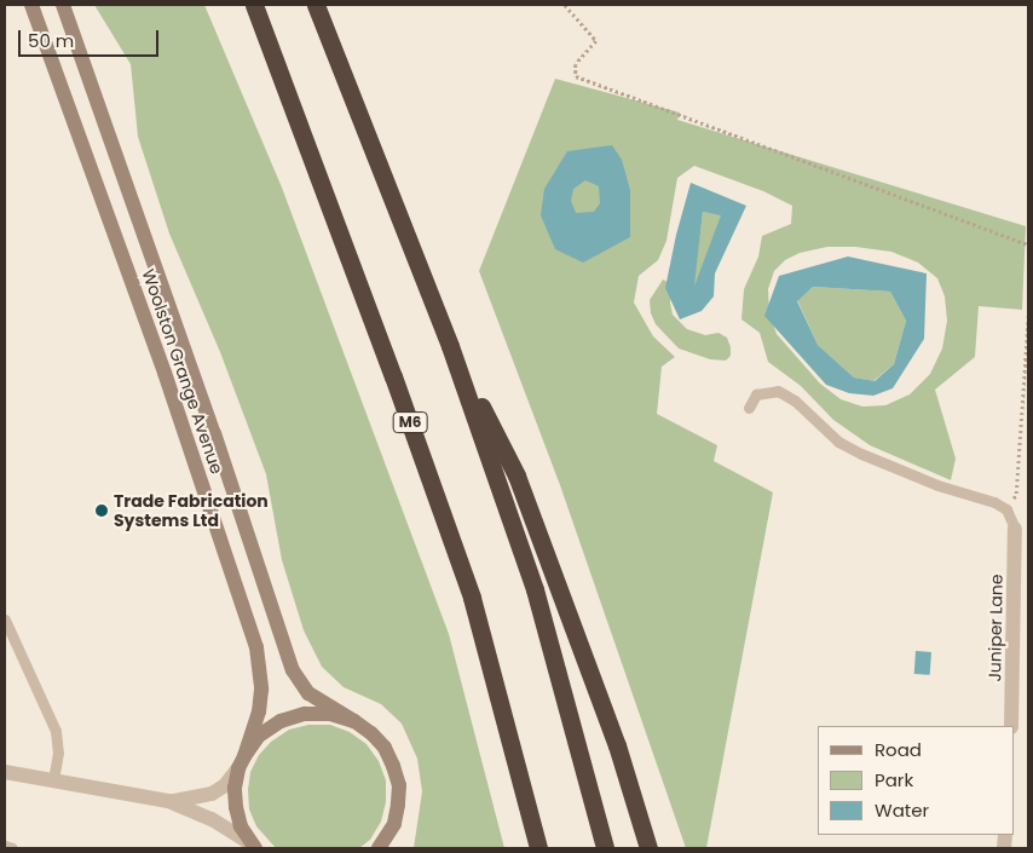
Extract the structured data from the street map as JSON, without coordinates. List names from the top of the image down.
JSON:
{
  "streets": {
    "highway": ["M6"],
    "main road": ["Woolston Grange Avenue"],
    "street": ["Juniper Lane"]
  },
  "places": ["Trade Fabrication Systems Ltd"],
  "legend": ["Road", "Park", "Water"],
  "scale_bar": "50 m"
}
